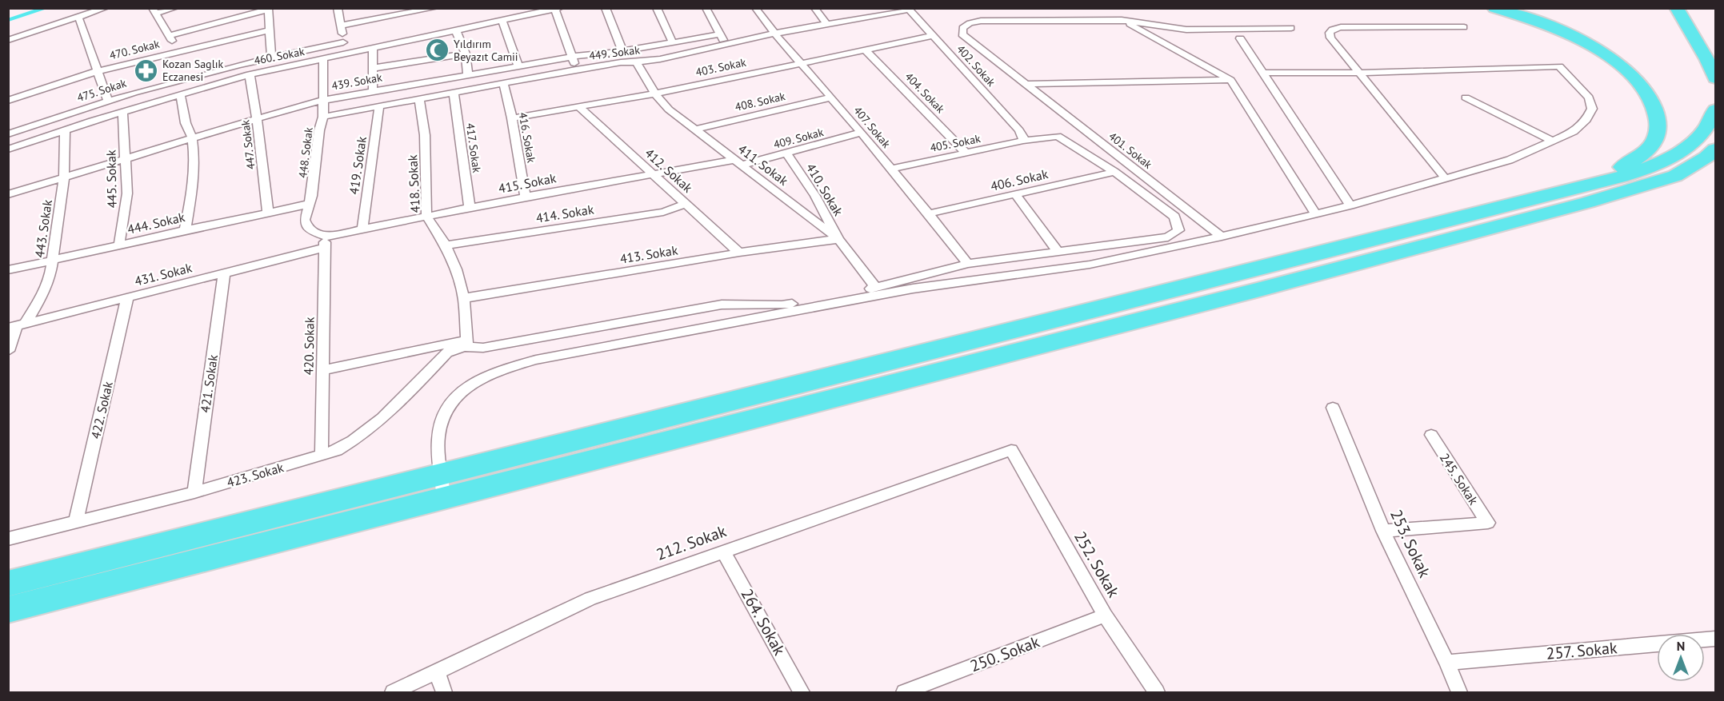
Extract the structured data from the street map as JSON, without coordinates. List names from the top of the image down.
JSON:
{
  "streets": {
    "street": [
      "470. Sokak",
      "449. Sokak",
      "460. Sokak",
      "402. Sokak",
      "403. Sokak",
      "439. Sokak",
      "475. Sokak",
      "404. Sokak",
      "408. Sokak",
      "407. Sokak",
      "416. Sokak",
      "409. Sokak",
      "405. Sokak",
      "447. Sokak",
      "417. Sokak",
      "401. Sokak",
      "448. Sokak",
      "411. Sokak",
      "419. Sokak",
      "412. Sokak",
      "445. Sokak",
      "406. Sokak",
      "415. Sokak",
      "418. Sokak",
      "410. Sokak",
      "414. Sokak",
      "444. Sokak",
      "443. Sokak",
      "413. Sokak",
      "431. Sokak",
      "420. Sokak",
      "421. Sokak",
      "422. Sokak",
      "423. Sokak",
      "245. Sokak",
      "212. Sokak",
      "253. Sokak",
      "252. Sokak",
      "264. Sokak",
      "257. Sokak",
      "250. Sokak"
    ]
  },
  "crossings": [
    ["449. Sokak", "402. Sokak"],
    ["449. Sokak", "407. Sokak"],
    ["449. Sokak", "416. Sokak"],
    ["449. Sokak", "417. Sokak"],
    ["449. Sokak", "448. Sokak"],
    ["449. Sokak", "411. Sokak"],
    ["449. Sokak", "419. Sokak"],
    ["449. Sokak", "418. Sokak"],
    ["460. Sokak", "447. Sokak"],
    ["460. Sokak", "448. Sokak"],
    ["460. Sokak", "445. Sokak"],
    ["460. Sokak", "443. Sokak"],
    ["402. Sokak", "403. Sokak"],
    ["402. Sokak", "405. Sokak"],
    ["403. Sokak", "404. Sokak"],
    ["403. Sokak", "407. Sokak"],
    ["403. Sokak", "416. Sokak"],
    ["403. Sokak", "411. Sokak"],
    ["403. Sokak", "412. Sokak"],
    ["439. Sokak", "447. Sokak"],
    ["439. Sokak", "448. Sokak"],
    ["439. Sokak", "445. Sokak"],
    ["439. Sokak", "443. Sokak"],
    ["404. Sokak", "405. Sokak"],
    ["408. Sokak", "407. Sokak"],
    ["408. Sokak", "411. Sokak"],
    ["407. Sokak", "409. Sokak"],
    ["407. Sokak", "405. Sokak"],
    ["407. Sokak", "406. Sokak"],
    ["416. Sokak", "415. Sokak"],
    ["409. Sokak", "411. Sokak"],
    ["409. Sokak", "415. Sokak"],
    ["409. Sokak", "410. Sokak"],
    ["405. Sokak", "406. Sokak"],
    ["447. Sokak", "444. Sokak"],
    ["417. Sokak", "415. Sokak"],
    ["448. Sokak", "415. Sokak"],
    ["448. Sokak", "444. Sokak"],
    ["448. Sokak", "431. Sokak"],
    ["448. Sokak", "420. Sokak"],
    ["411. Sokak", "415. Sokak"],
    ["411. Sokak", "410. Sokak"],
    ["411. Sokak", "413. Sokak"],
    ["419. Sokak", "415. Sokak"],
    ["412. Sokak", "415. Sokak"],
    ["412. Sokak", "414. Sokak"],
    ["412. Sokak", "413. Sokak"],
    ["445. Sokak", "444. Sokak"],
    ["415. Sokak", "418. Sokak"],
    ["415. Sokak", "431. Sokak"],
    ["415. Sokak", "420. Sokak"],
    ["418. Sokak", "414. Sokak"],
    ["418. Sokak", "413. Sokak"],
    ["418. Sokak", "423. Sokak"],
    ["410. Sokak", "413. Sokak"],
    ["444. Sokak", "443. Sokak"],
    ["443. Sokak", "431. Sokak"],
    ["431. Sokak", "420. Sokak"],
    ["431. Sokak", "421. Sokak"],
    ["431. Sokak", "422. Sokak"],
    ["420. Sokak", "423. Sokak"],
    ["421. Sokak", "423. Sokak"],
    ["422. Sokak", "423. Sokak"],
    ["245. Sokak", "253. Sokak"],
    ["212. Sokak", "252. Sokak"],
    ["212. Sokak", "264. Sokak"],
    ["253. Sokak", "257. Sokak"],
    ["252. Sokak", "250. Sokak"]
  ],
  "places": {
    "mosque": ["Yıldırım Beyazıt Camii"],
    "pharmacy": ["Kozan Saglık Eczanesi"]
  },
  "north": "top"
}
